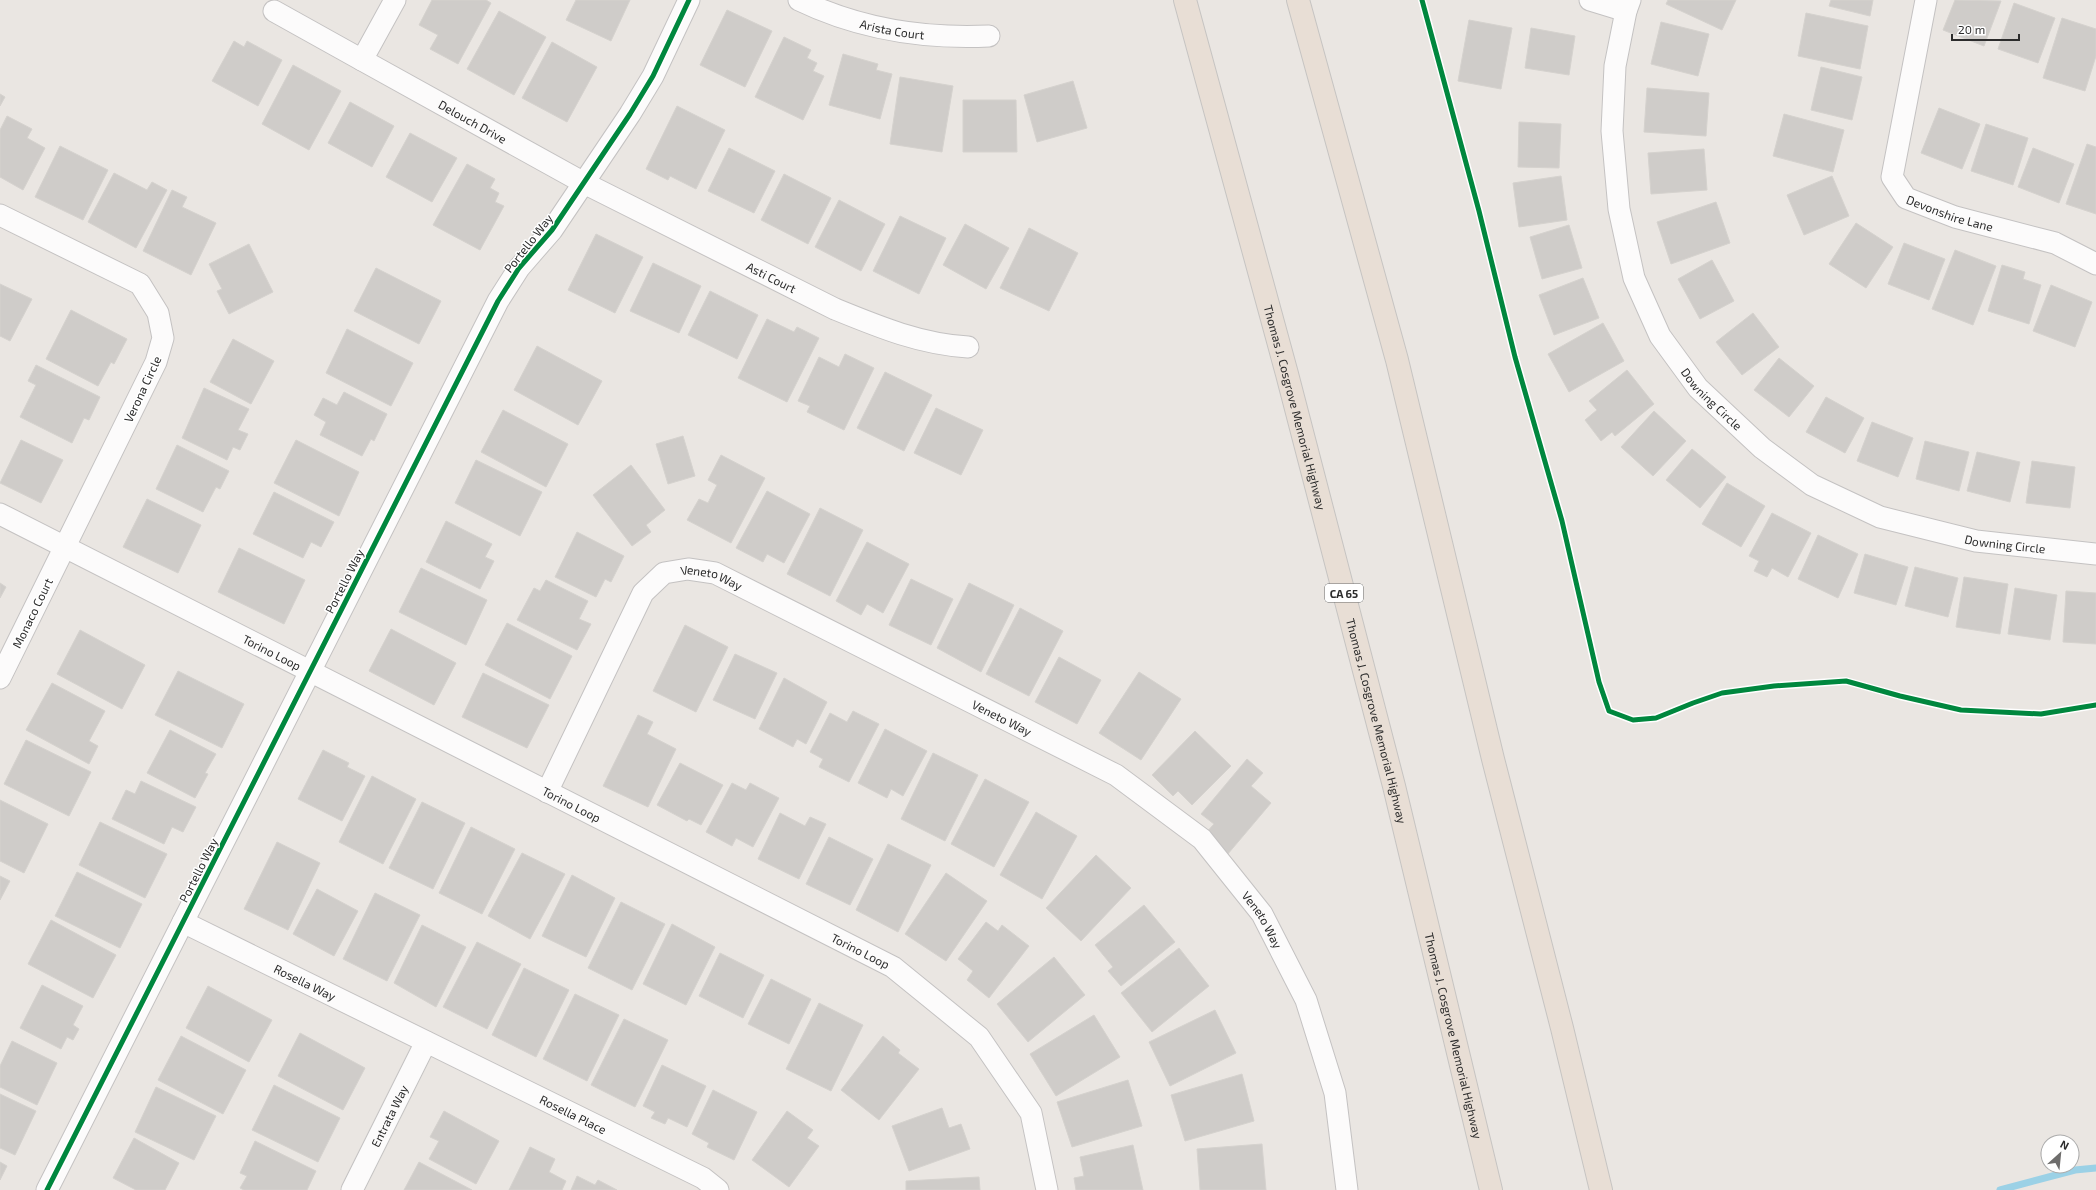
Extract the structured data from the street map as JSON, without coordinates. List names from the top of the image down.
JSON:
{
  "streets": {
    "highway": ["Thomas J. Cosgrove Memorial Highway", "CA 65"],
    "street": [
      "Arista Court",
      "Delouch Drive",
      "Devonshire Lane",
      "Portello Way",
      "Asti Court",
      "Verona Circle",
      "Downing Circle",
      "Veneto Way",
      "Monaco Court",
      "Torino Loop",
      "Rosella Way",
      "Rosella Place",
      "Entrata Way"
    ]
  },
  "crossings": [
    ["Delouch Drive", "Portello Way"],
    ["Delouch Drive", "Asti Court"],
    ["Portello Way", "Asti Court"],
    ["Portello Way", "Torino Loop"],
    ["Portello Way", "Rosella Way"],
    ["Verona Circle", "Monaco Court"],
    ["Verona Circle", "Torino Loop"],
    ["Veneto Way", "Torino Loop"],
    ["Monaco Court", "Torino Loop"],
    ["Rosella Way", "Rosella Place"],
    ["Rosella Way", "Entrata Way"],
    ["Rosella Place", "Entrata Way"]
  ],
  "scale_bar": "20 m",
  "north": "top right"
}
